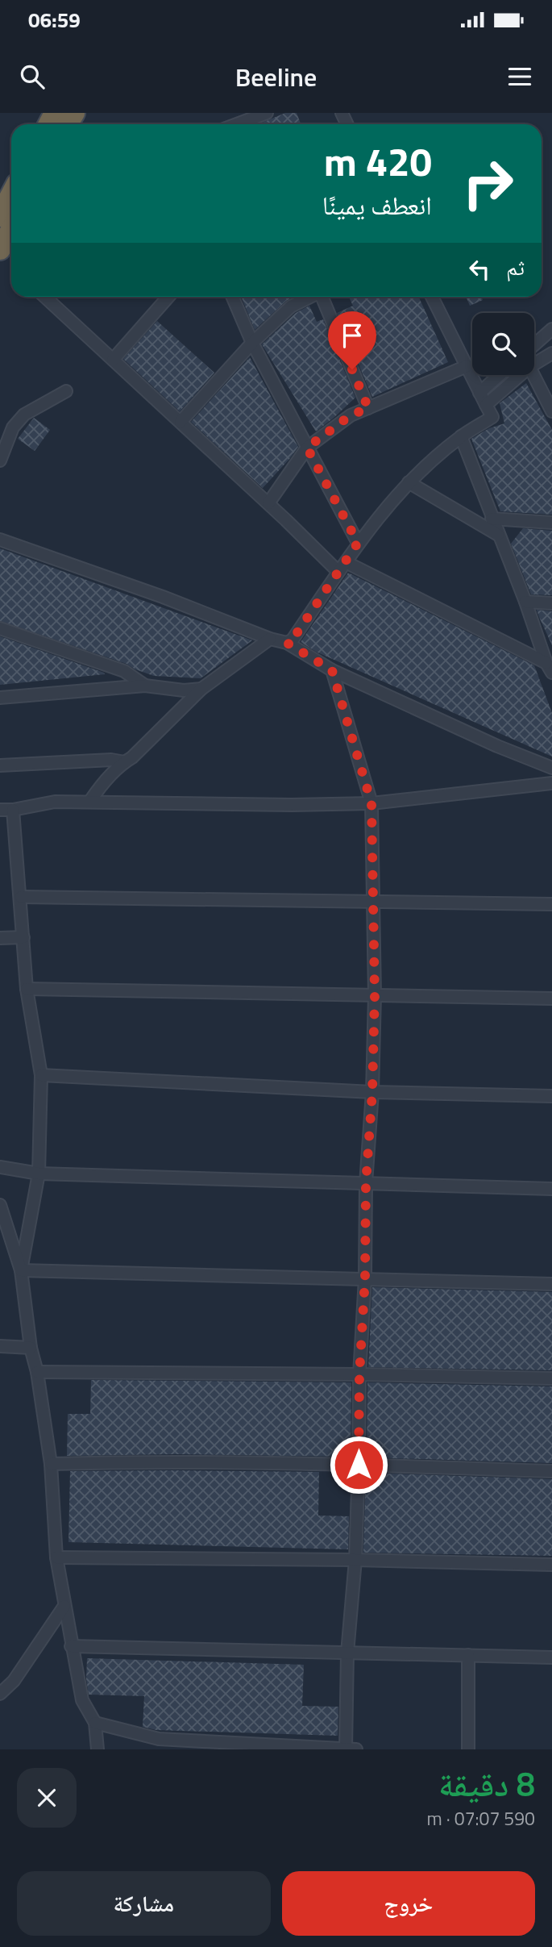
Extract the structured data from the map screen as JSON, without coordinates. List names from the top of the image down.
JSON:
{
  "page": {
    "status": "06:59",
    "header": "Beeline",
    "turn": ["420 m", "انعطف يمينًا"],
    "then": "ثم",
    "heading": ["8 دقيقة", "590 m · 07:07"],
    "buttons": ["خروج", "مشاركة"]
  }
}
